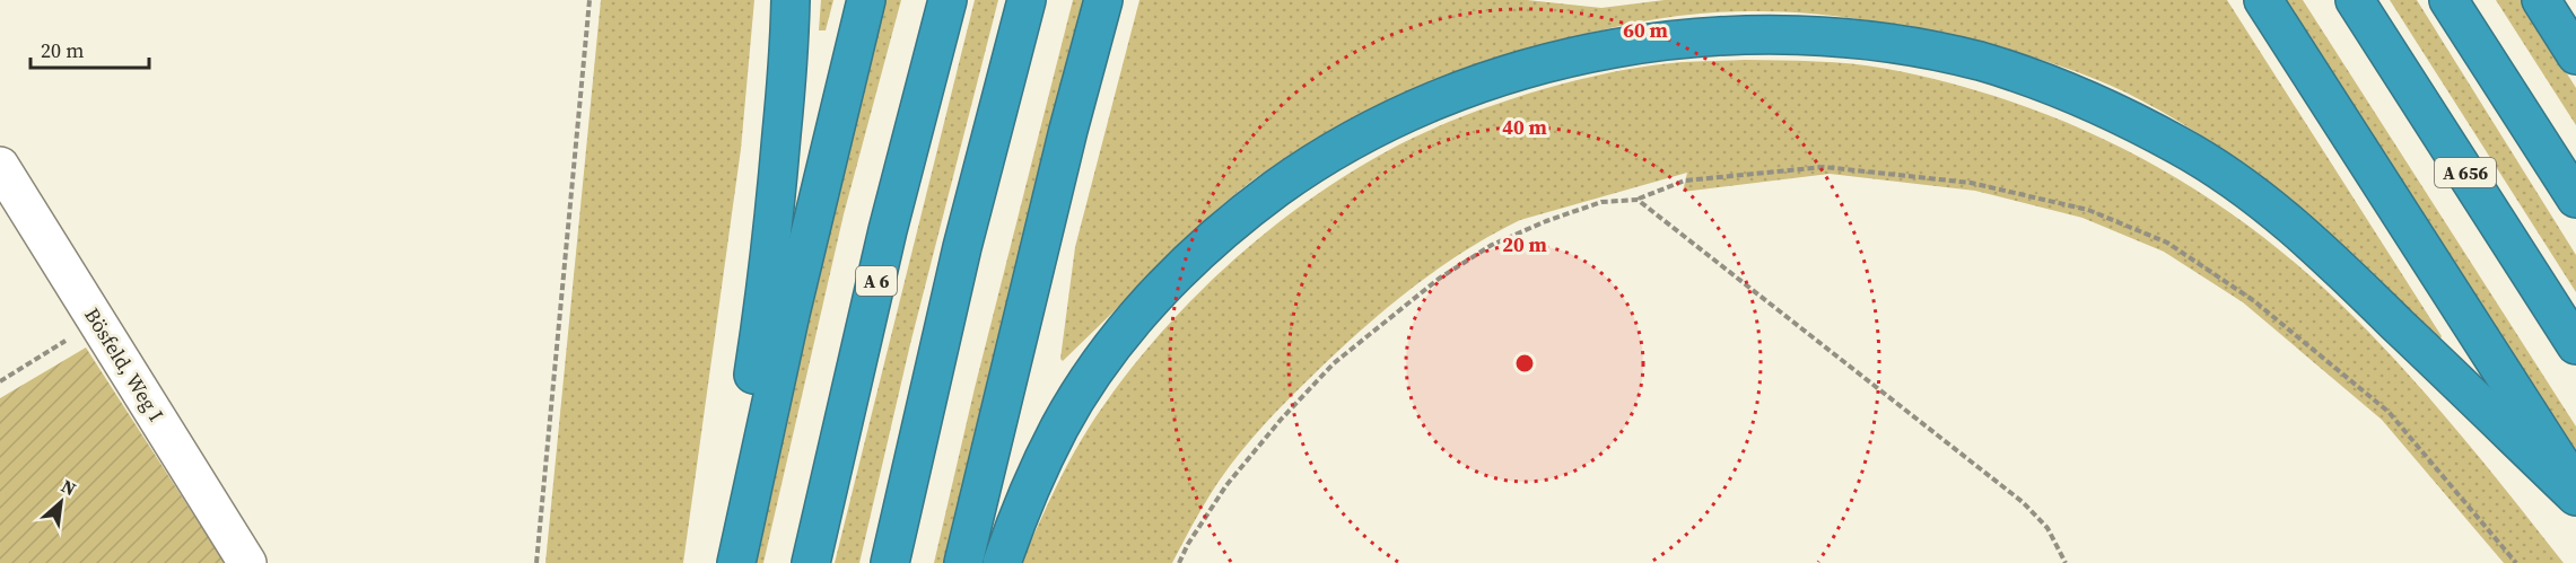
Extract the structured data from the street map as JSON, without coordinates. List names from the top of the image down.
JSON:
{
  "streets": {
    "highway": ["A 656", "A 6"],
    "lane": ["Bösfeld, Weg I"]
  },
  "scale_bar": "20 m",
  "north": "top right",
  "rings": ["60 m", "40 m", "20 m"]
}
